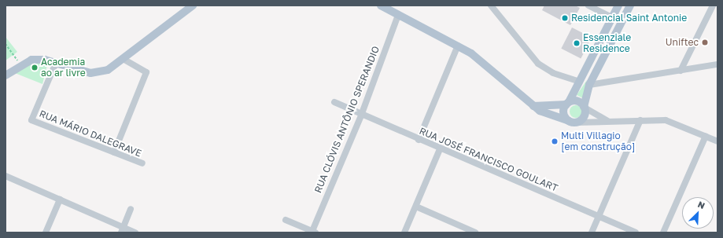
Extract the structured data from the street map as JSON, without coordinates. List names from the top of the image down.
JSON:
{
  "streets": {
    "street": ["RUA CLÓVIS ANTÔNIO SPERANDIO", "RUA MÁRIO DALEGRAVE", "RUA JOSÉ FRANCISCO GOULART"]
  },
  "crossings": [
    ["RUA CLÓVIS ANTÔNIO SPERANDIO", "RUA JOSÉ FRANCISCO GOULART"]
  ],
  "places": [
    "Residencial Saint Antonie",
    "Uniftec",
    "Essenziale Residence",
    "Academia ao ar livre",
    "Multi Villagio [em construção]"
  ],
  "north": "top right"
}
